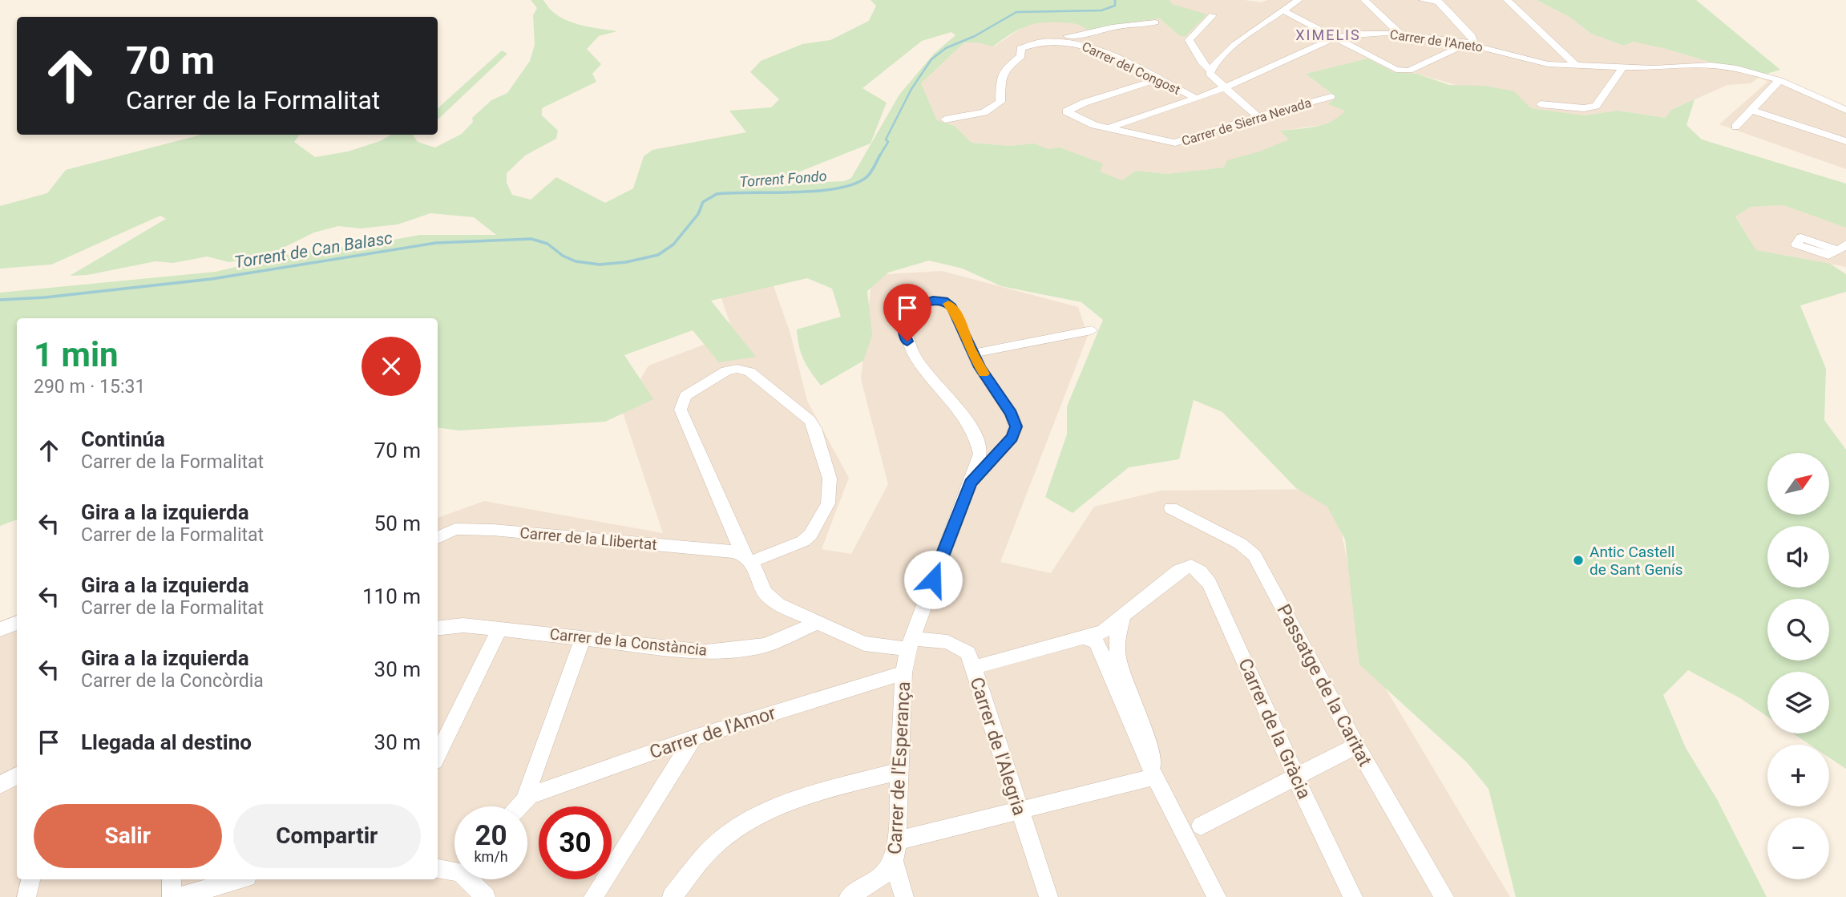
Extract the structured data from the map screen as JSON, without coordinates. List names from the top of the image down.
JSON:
{
  "streets": {
    "street": [
      "Carrer de l'Aneto",
      "Carrer del Congost",
      "Carrer de Sierra Nevada",
      "Carrer de la Llibertat",
      "Carrer de la Constància",
      "Passatge de la Caritat",
      "Carrer de la Gràcia",
      "Carrer de l'Amor",
      "Carrer de l'Alegria",
      "Carrer de l'Esperança"
    ]
  },
  "crossings": [
    ["Carrer de l'Aneto", "Carrer del Congost"],
    ["Carrer de l'Aneto", "Carrer de Sierra Nevada"],
    ["Carrer del Congost", "Carrer de Sierra Nevada"],
    ["Carrer de la Llibertat", "Carrer de l'Alegria"],
    ["Carrer de la Constància", "Carrer de l'Alegria"],
    ["Carrer de l'Amor", "Carrer de l'Esperança"],
    ["Carrer de l'Alegria", "Carrer de l'Esperança"]
  ],
  "districts": ["XIMELIS"],
  "water": ["Torrent Fondo", "Torrent de Can Balasc"],
  "places": ["Antic Castell de Sant Genís"],
  "north": "top right",
  "page": {
    "turn": ["70 m", "Carrer de la Formalitat"],
    "heading": ["1 min", "290 m · 15:31"],
    "list": [
      {
        "name": "Continúa",
        "note": "Carrer de la Formalitat",
        "value": "70 m"
      },
      {
        "name": "Gira a la izquierda",
        "note": "Carrer de la Formalitat",
        "value": "50 m"
      },
      {
        "name": "Gira a la izquierda",
        "note": "Carrer de la Formalitat",
        "value": "110 m"
      },
      {
        "name": "Gira a la izquierda",
        "note": "Carrer de la Concòrdia",
        "value": "30 m"
      },
      {
        "name": "Llegada al destino",
        "value": "30 m"
      }
    ],
    "map_buttons": ["+", "−"],
    "buttons": ["Salir", "Compartir"],
    "speed": "20 km/h",
    "limit": "30"
  }
}
